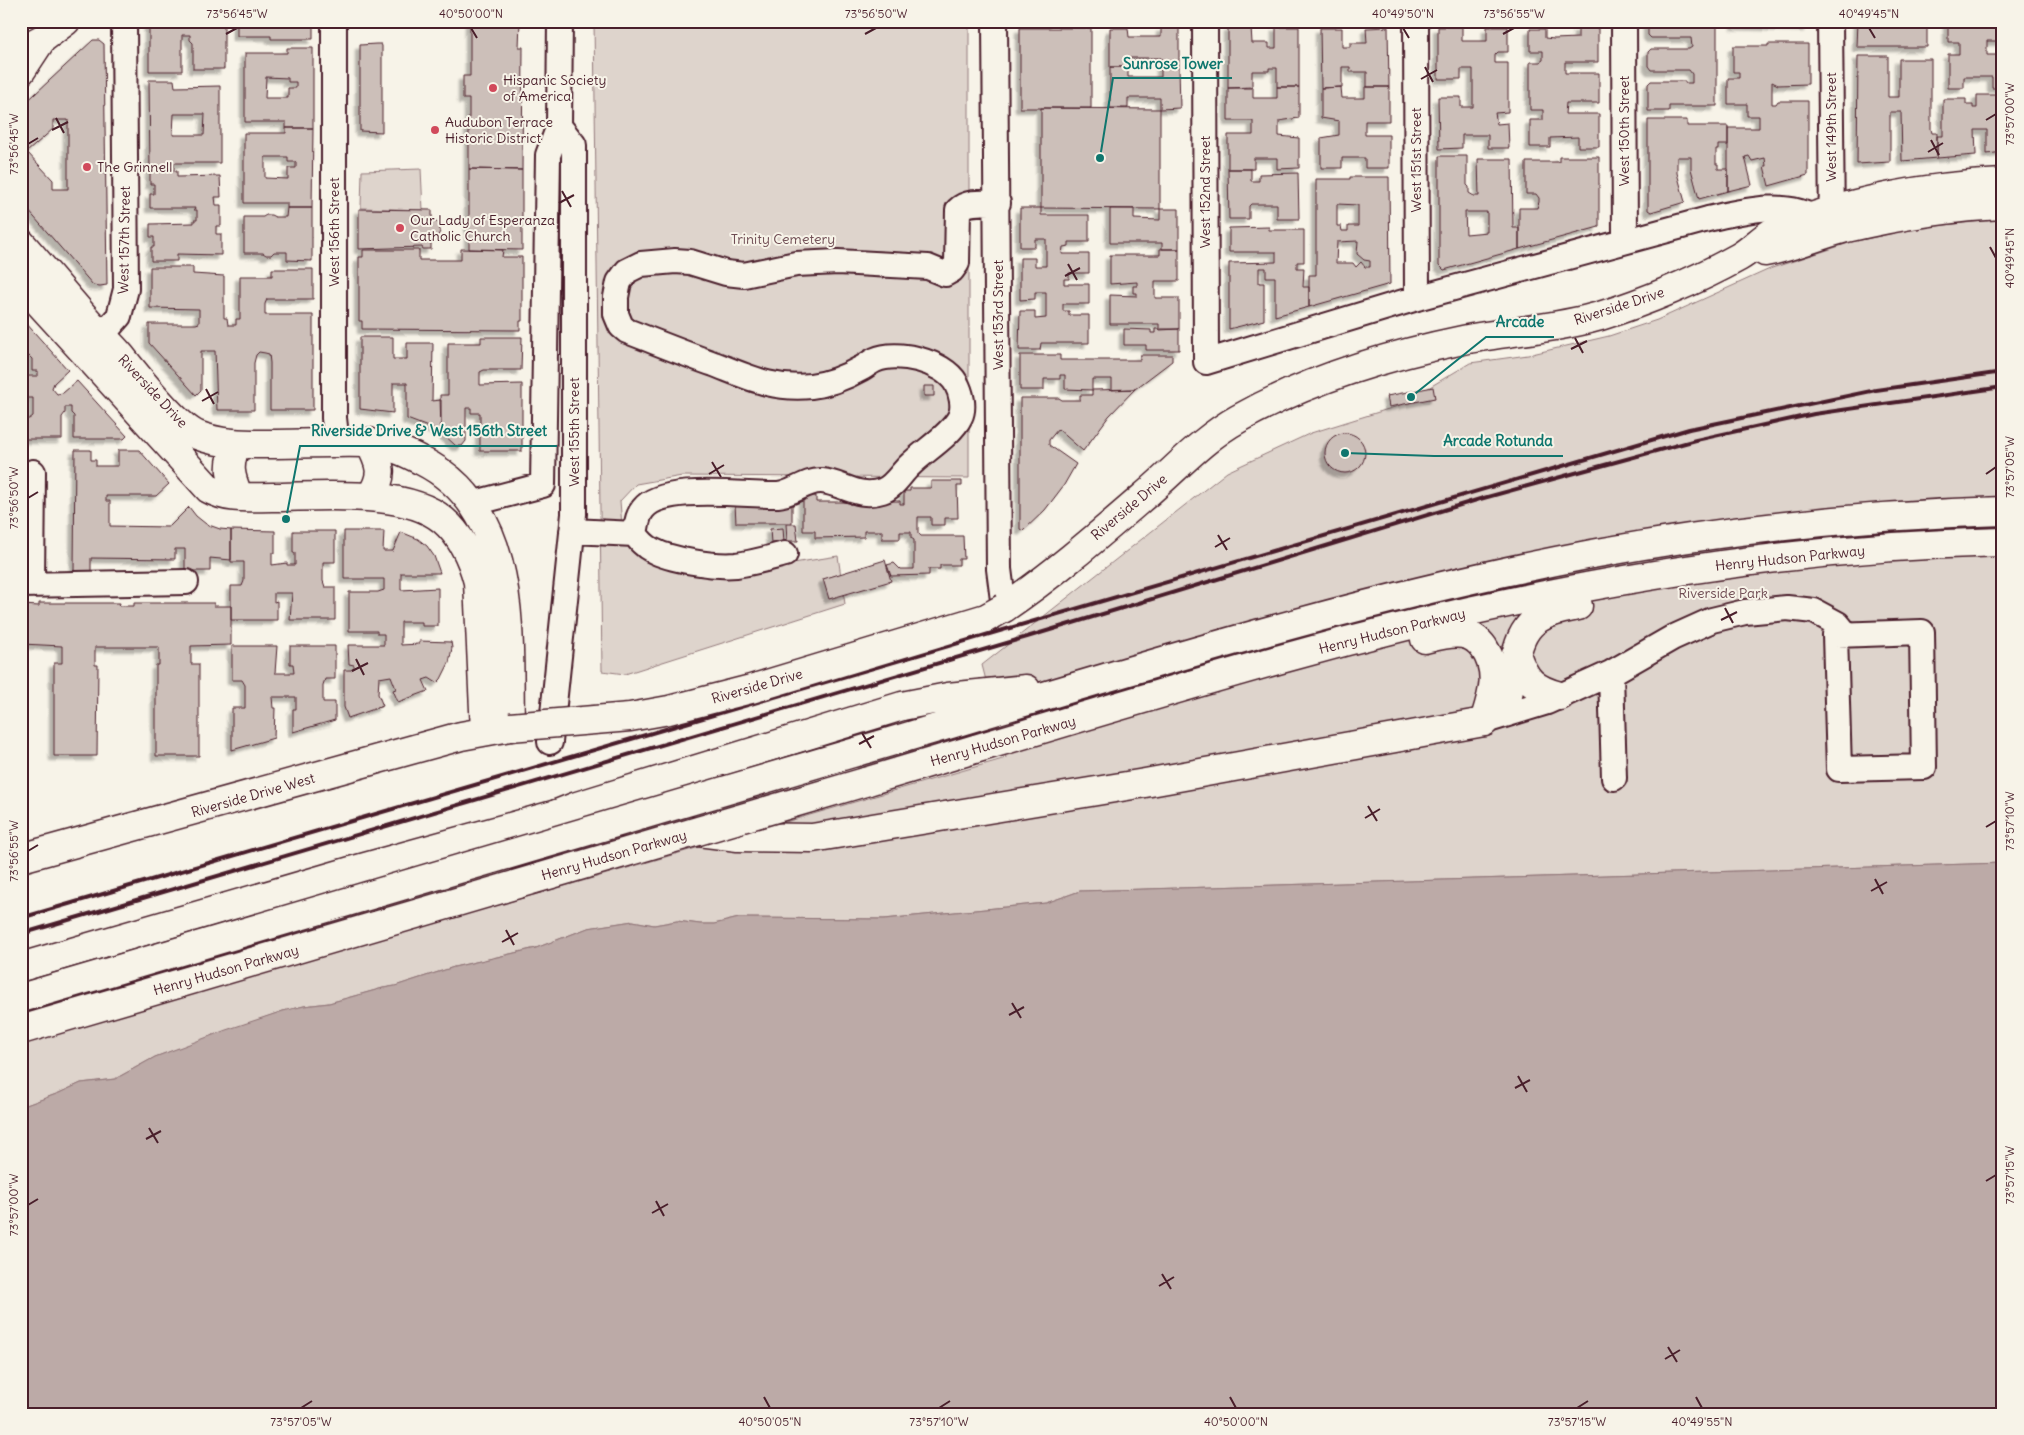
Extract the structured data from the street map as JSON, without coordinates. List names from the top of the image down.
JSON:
{
  "streets": {
    "main road": ["Riverside Drive", "Henry Hudson Parkway", "Riverside Drive West"],
    "street": [
      "West 149th Street",
      "West 150th Street",
      "West 151st Street",
      "West 152nd Street",
      "West 156th Street",
      "West 157th Street",
      "West 153rd Street",
      "West 155th Street"
    ]
  },
  "crossings": [
    ["West 149th Street", "Riverside Drive"],
    ["West 151st Street", "West 152nd Street"],
    ["West 156th Street", "Riverside Drive"],
    ["West 157th Street", "Riverside Drive"],
    ["Riverside Drive", "West 153rd Street"],
    ["Riverside Drive", "Riverside Drive West"]
  ],
  "parks": ["Trinity Cemetery", "Riverside Park"],
  "places": [
    "Hispanic Society of America",
    "Audubon Terrace Historic District",
    "Sunrose Tower",
    "The Grinnell",
    "Our Lady of Esperanza Catholic Church",
    "Arcade",
    "Arcade Rotunda",
    "Riverside Drive & West 156th Street"
  ],
  "coordinates": [
    "73°56'45\"W",
    "40°50'00\"N",
    "73°56'50\"W",
    "40°49'50\"N",
    "73°56'55\"W",
    "40°49'45\"N",
    "73°57'00\"W",
    "73°57'05\"W",
    "73°57'10\"W",
    "73°57'15\"W",
    "40°50'05\"N",
    "40°49'55\"N"
  ]
}
